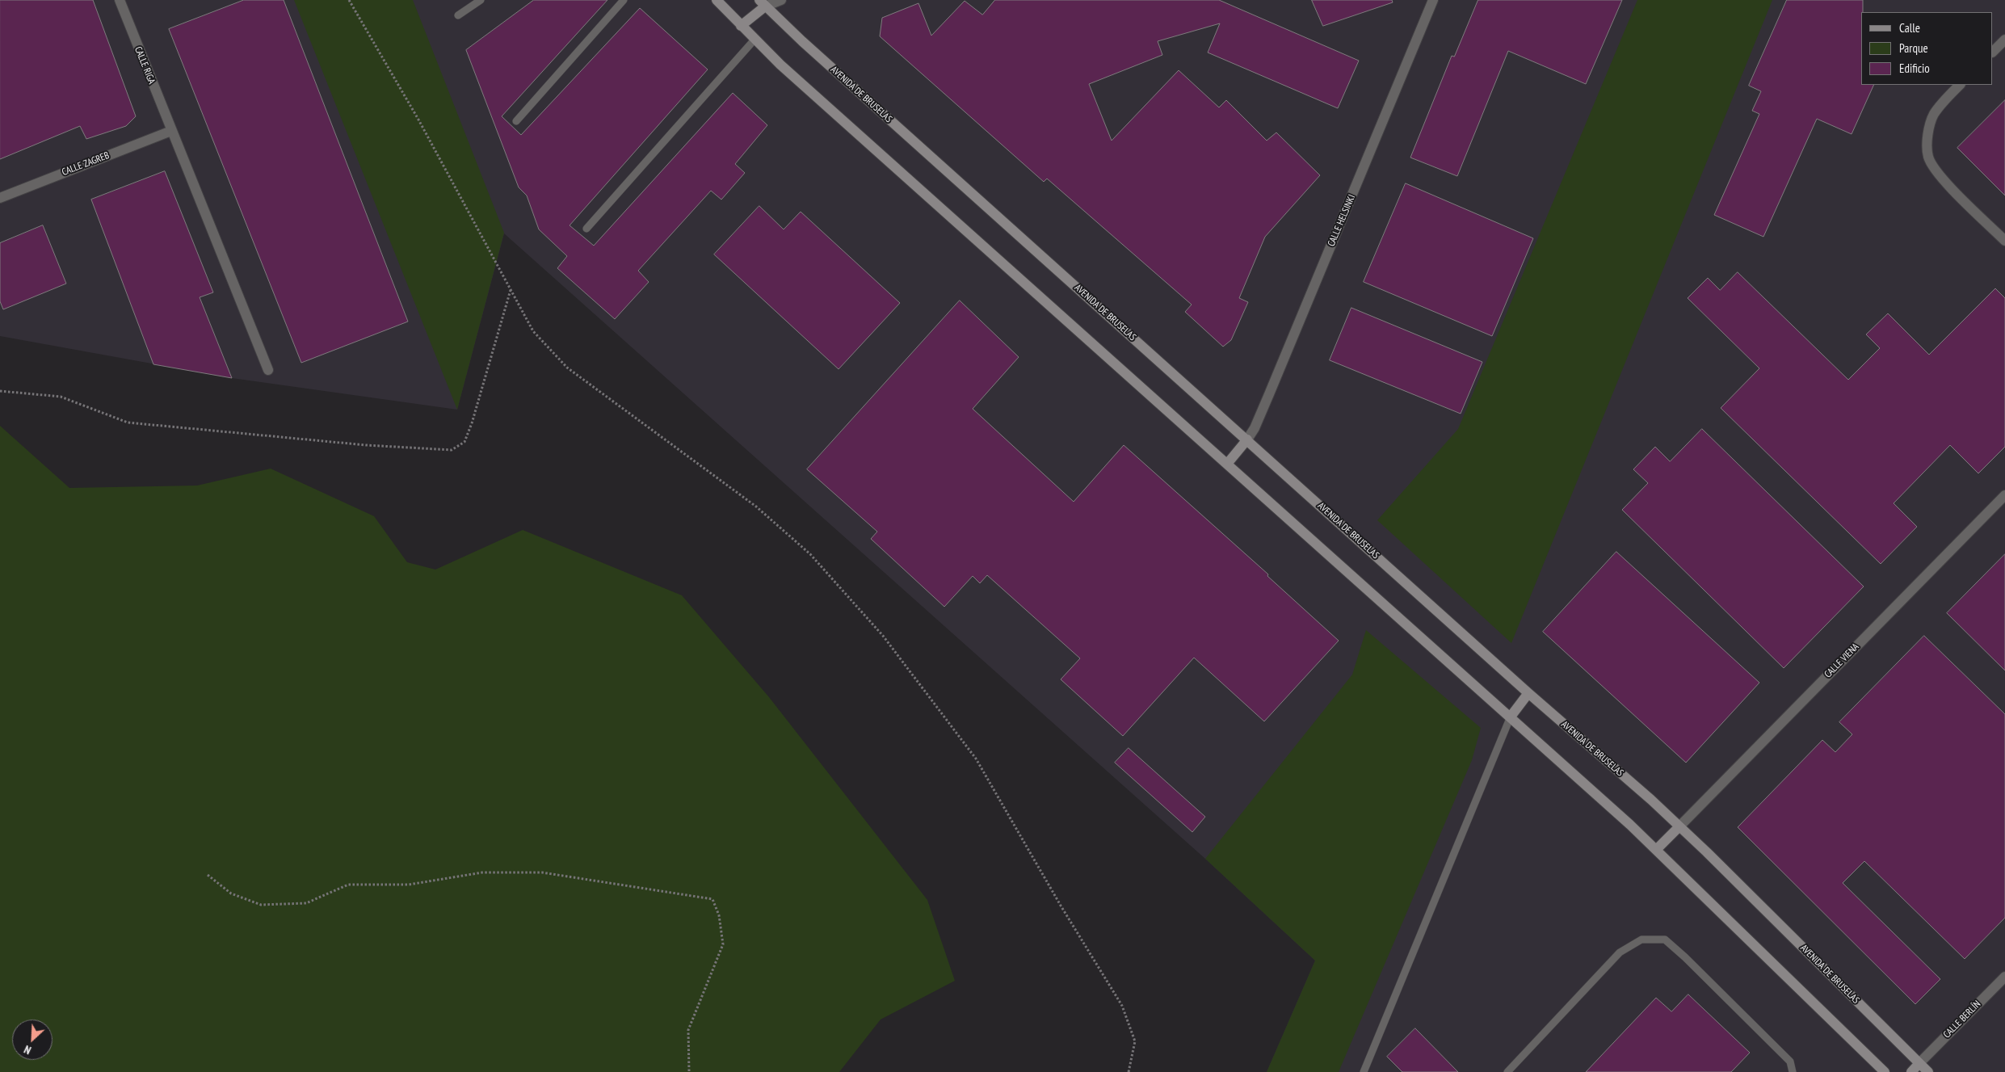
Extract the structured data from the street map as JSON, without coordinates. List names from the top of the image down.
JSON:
{
  "streets": {
    "main road": ["AVENIDA DE BRUSELAS"],
    "street": [
      "CALLE RIGA",
      "CALLE ZAGREB",
      "CALLE HELSINKI",
      "CALLE VIENA",
      "CALLE BERLÍN"
    ]
  },
  "crossings": [
    ["CALLE RIGA", "CALLE ZAGREB"],
    ["AVENIDA DE BRUSELAS", "CALLE HELSINKI"],
    ["AVENIDA DE BRUSELAS", "CALLE VIENA"],
    ["AVENIDA DE BRUSELAS", "CALLE BERLÍN"]
  ],
  "legend": ["Calle", "Parque", "Edificio"],
  "north": "bottom left"
}
